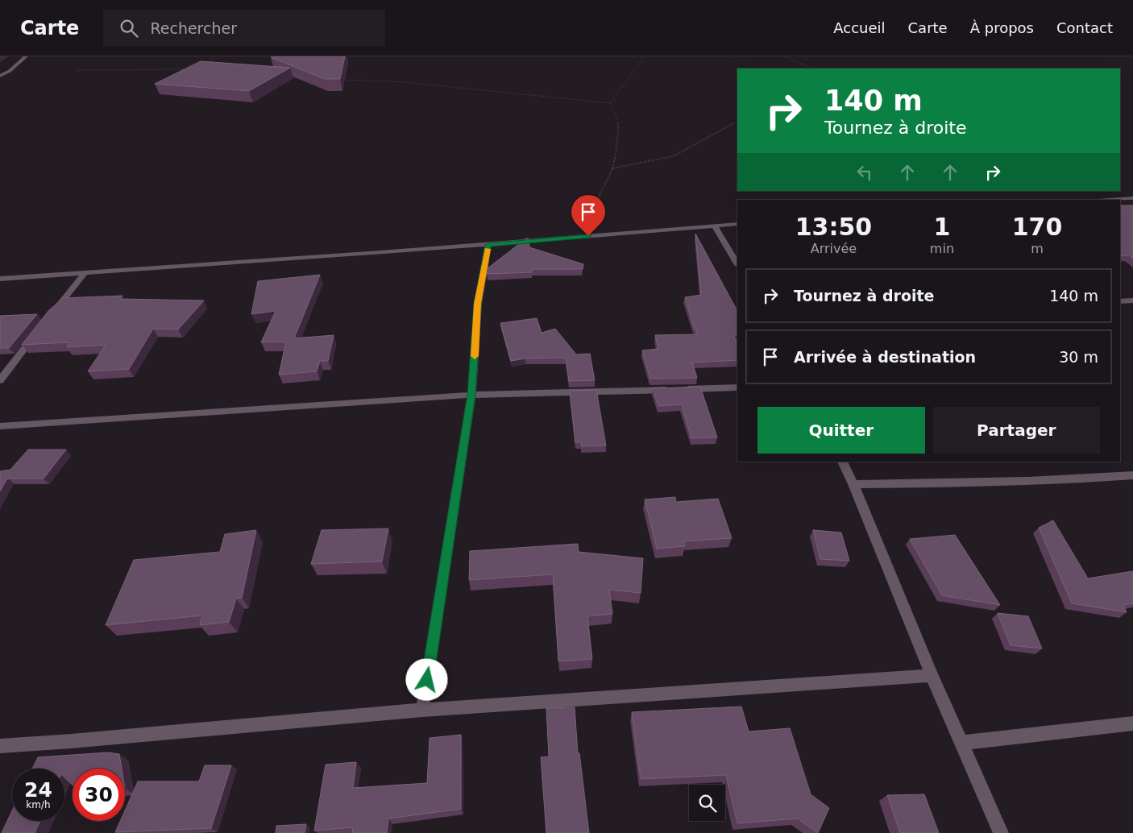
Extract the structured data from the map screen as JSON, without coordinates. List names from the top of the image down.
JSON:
{
  "page": {
    "header": "Carte",
    "search": "Rechercher",
    "nav": [
      "Accueil",
      "Carte",
      "À propos",
      "Contact"
    ],
    "turn": ["140 m", "Tournez à droite"],
    "eta": [
      "13:50",
      "Arrivée",
      "1",
      "min",
      "170",
      "m"
    ],
    "list": [
      {
        "name": "Tournez à droite",
        "value": "140 m"
      },
      {
        "name": "Arrivée à destination",
        "value": "30 m"
      }
    ],
    "buttons": ["Quitter", "Partager"],
    "speed": "24 km/h",
    "limit": "30"
  }
}
